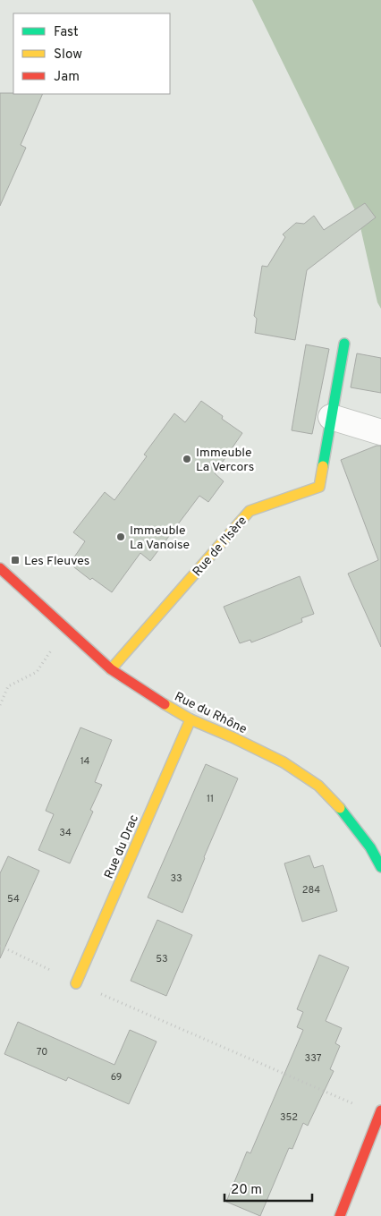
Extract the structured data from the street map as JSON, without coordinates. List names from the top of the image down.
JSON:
{
  "streets": {
    "street": ["Rue de l'Isère", "Rue du Rhône", "Rue du Drac"]
  },
  "crossings": [
    ["Rue de l'Isère", "Rue du Rhône"],
    ["Rue du Rhône", "Rue du Drac"]
  ],
  "places": {
    "other": ["Immeuble La Vercors", "Immeuble La Vanoise"],
    "transit": ["Les Fleuves"]
  },
  "house_numbers": [
    "14",
    "11",
    "34",
    "33",
    "284",
    "54",
    "53",
    "70",
    "337",
    "69",
    "352"
  ],
  "legend": ["Fast", "Slow", "Jam"],
  "scale_bar": "20 m"
}
